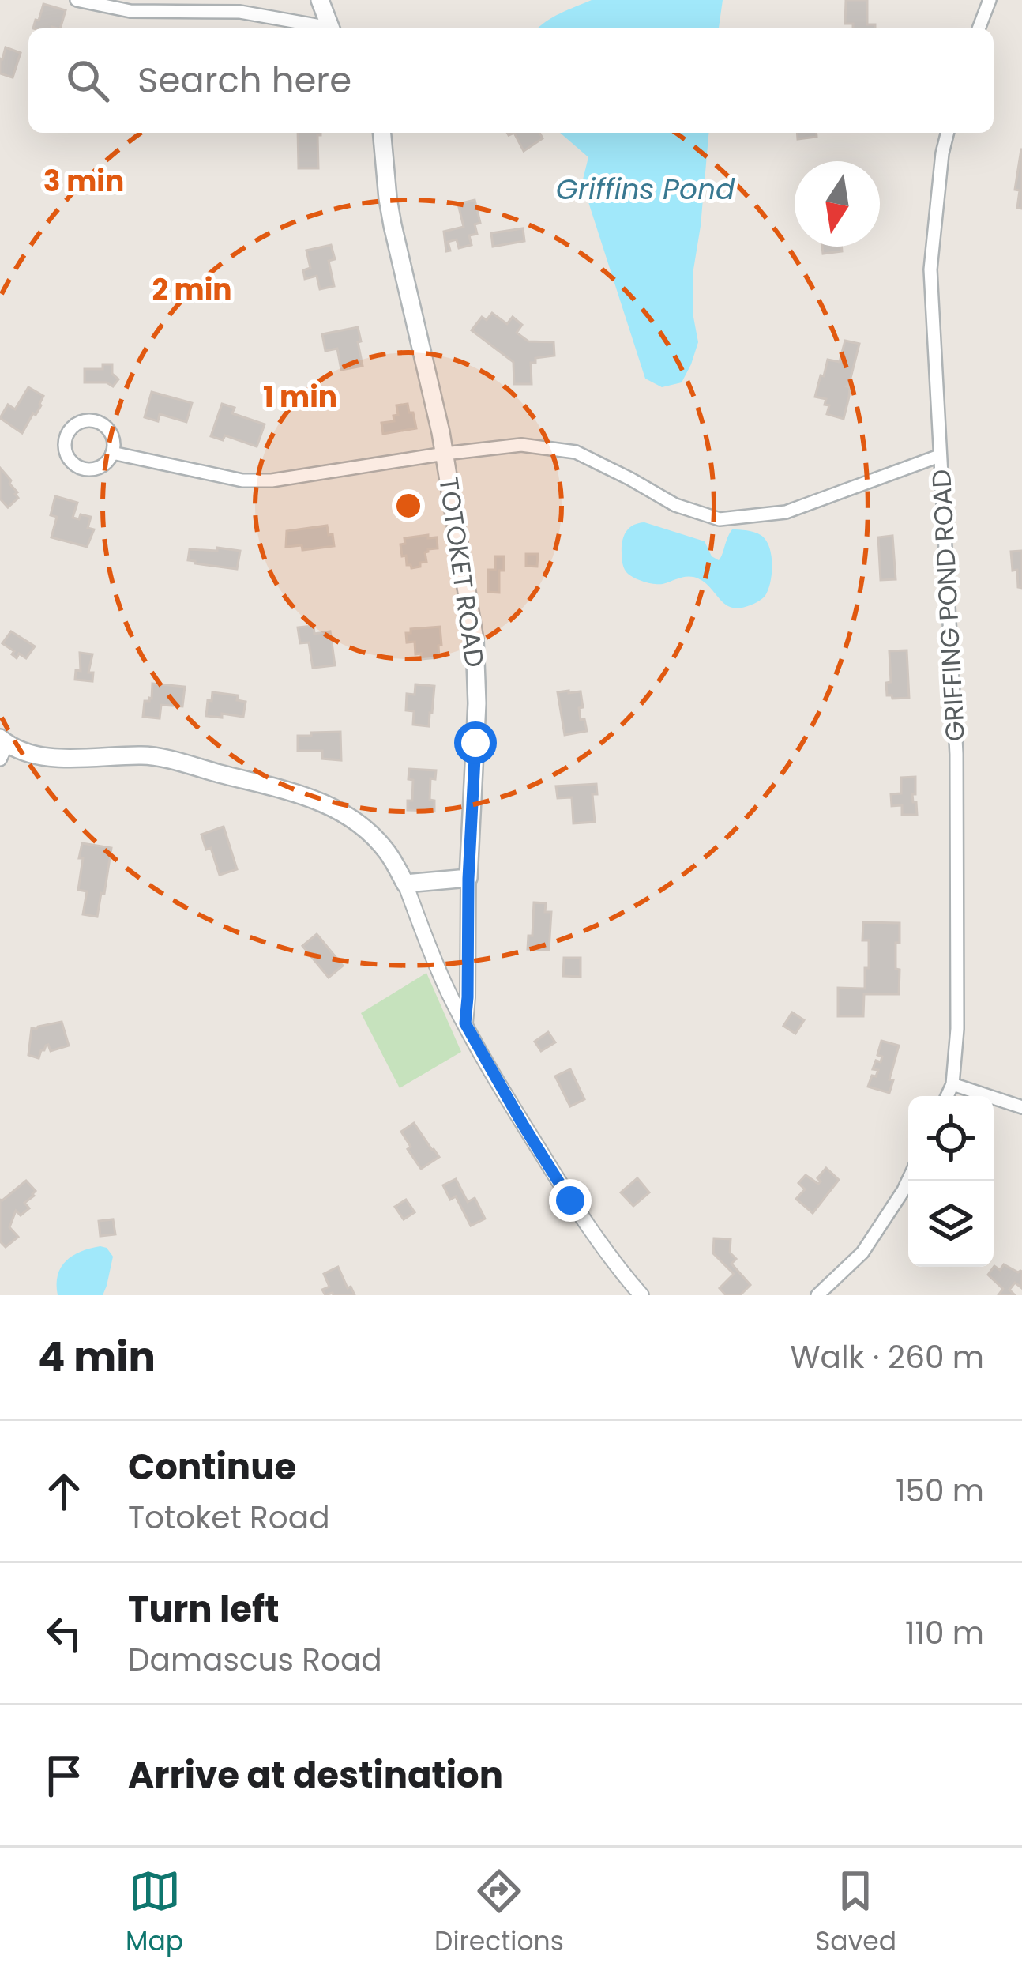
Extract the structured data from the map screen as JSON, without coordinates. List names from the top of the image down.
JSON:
{
  "streets": {
    "main road": ["TOTOKET ROAD"],
    "street": ["GRIFFING POND ROAD"]
  },
  "crossings": [
    ["TOTOKET ROAD", "GRIFFING POND ROAD"]
  ],
  "water": ["Griffins Pond"],
  "north": "bottom",
  "page": {
    "search": "Search here",
    "heading": ["4 min", "Walk · 260 m"],
    "list": [
      ["Continue", "Totoket Road", "150 m"],
      ["Turn left", "Damascus Road", "110 m"],
      "Arrive at destination"
    ],
    "nav": ["Map", "Directions", "Saved"]
  },
  "rings": ["3 min", "2 min", "1 min"]
}
